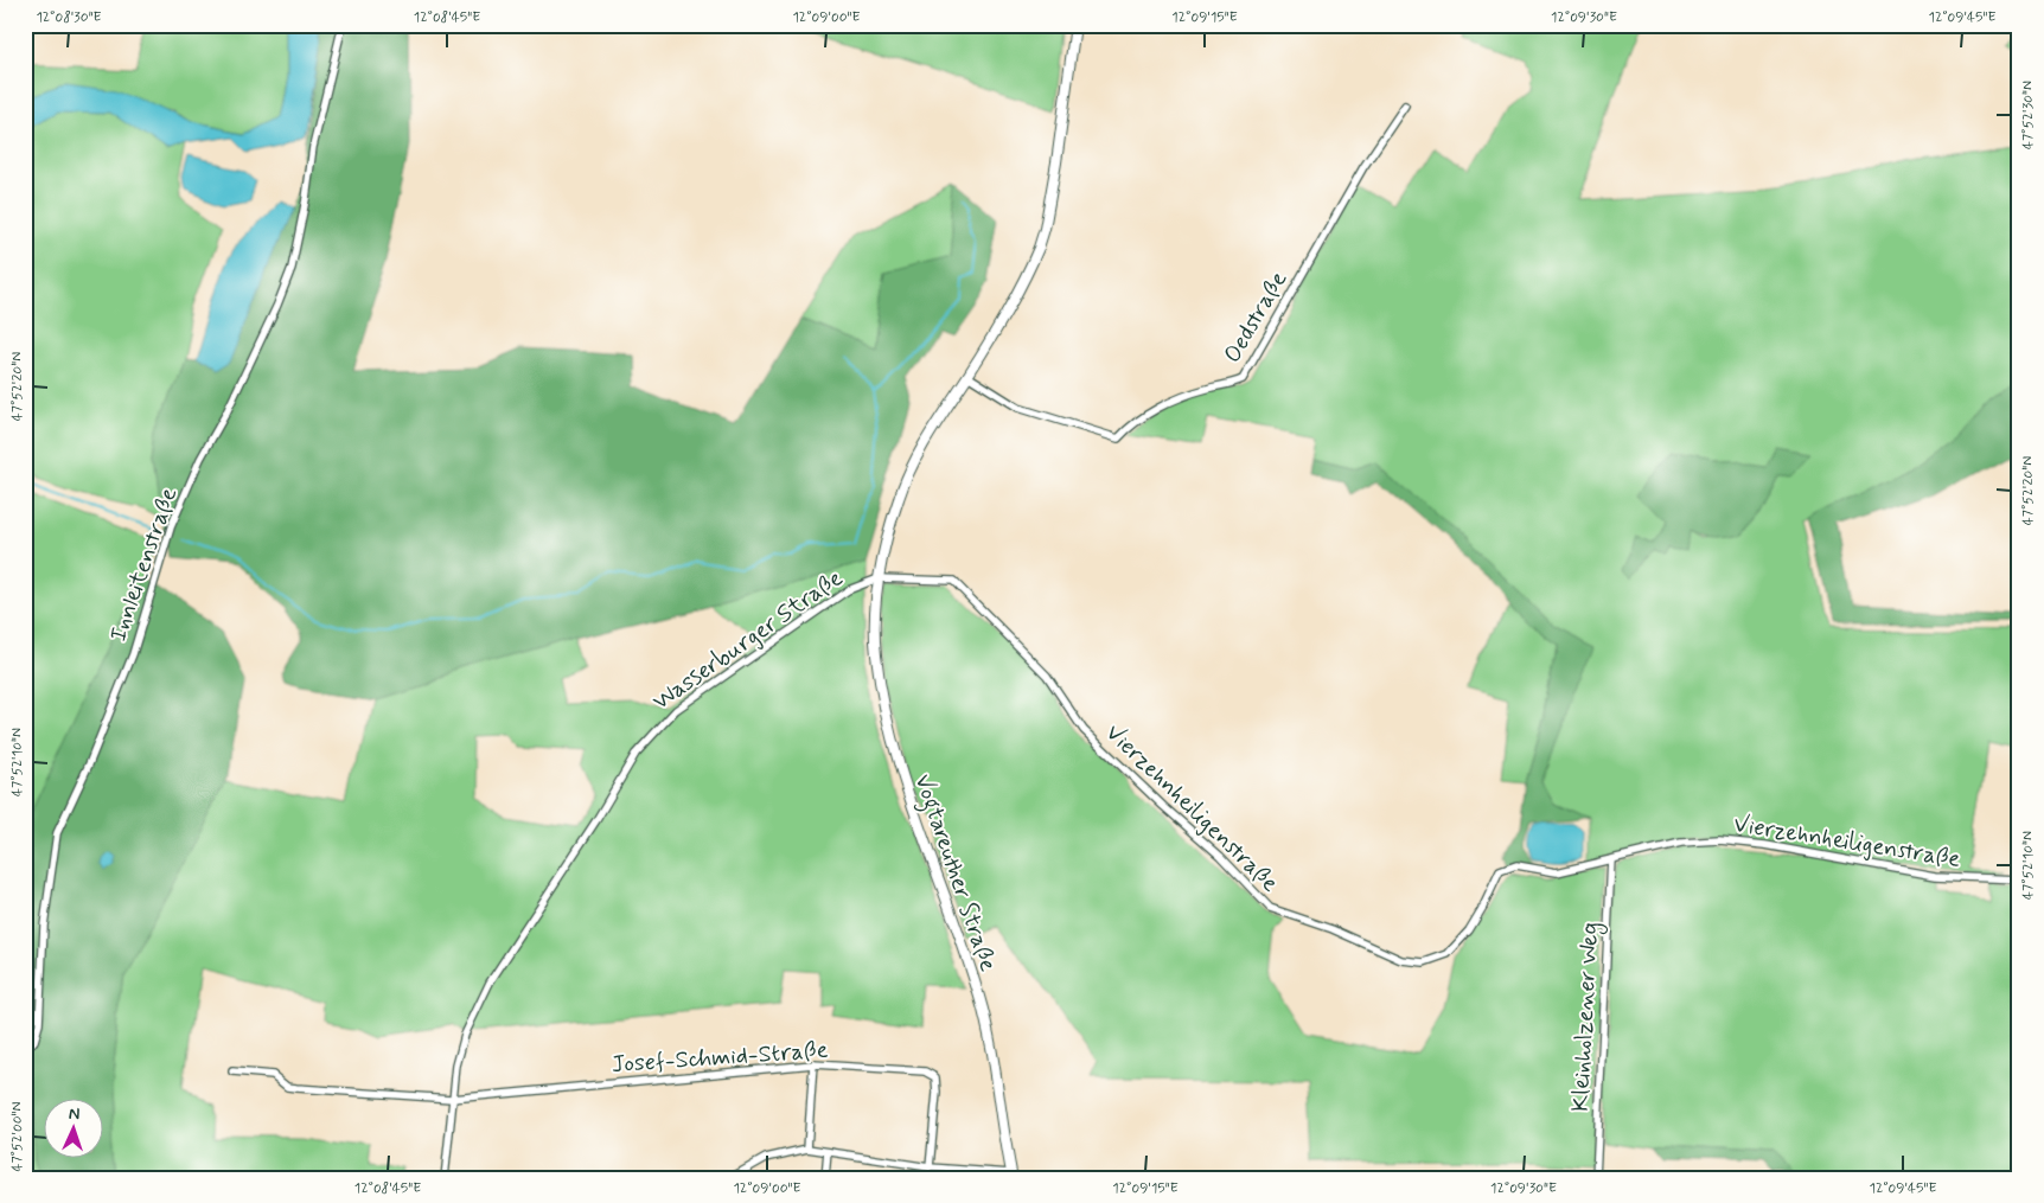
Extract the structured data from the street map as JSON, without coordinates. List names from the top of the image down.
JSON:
{
  "streets": {
    "main road": ["Wasserburger Straße", "Vogtareuther Straße"],
    "street": [
      "Oedstraße",
      "Innleitenstraße",
      "Vierzehnheiligenstraße",
      "Kleinholzener Weg",
      "Josef-Schmid-Straße"
    ]
  },
  "crossings": [
    ["Oedstraße", "Wasserburger Straße"],
    ["Wasserburger Straße", "Vierzehnheiligenstraße"],
    ["Wasserburger Straße", "Vogtareuther Straße"],
    ["Wasserburger Straße", "Josef-Schmid-Straße"],
    ["Vierzehnheiligenstraße", "Vogtareuther Straße"],
    ["Vierzehnheiligenstraße", "Kleinholzener Weg"]
  ],
  "north": "top",
  "coordinates": [
    "12°08'30\"E",
    "12°08'45\"E",
    "12°09'00\"E",
    "12°09'15\"E",
    "12°09'30\"E",
    "12°09'45\"E",
    "47°52'30\"N",
    "47°52'20\"N",
    "47°52'10\"N",
    "47°52'00\"N"
  ]
}
